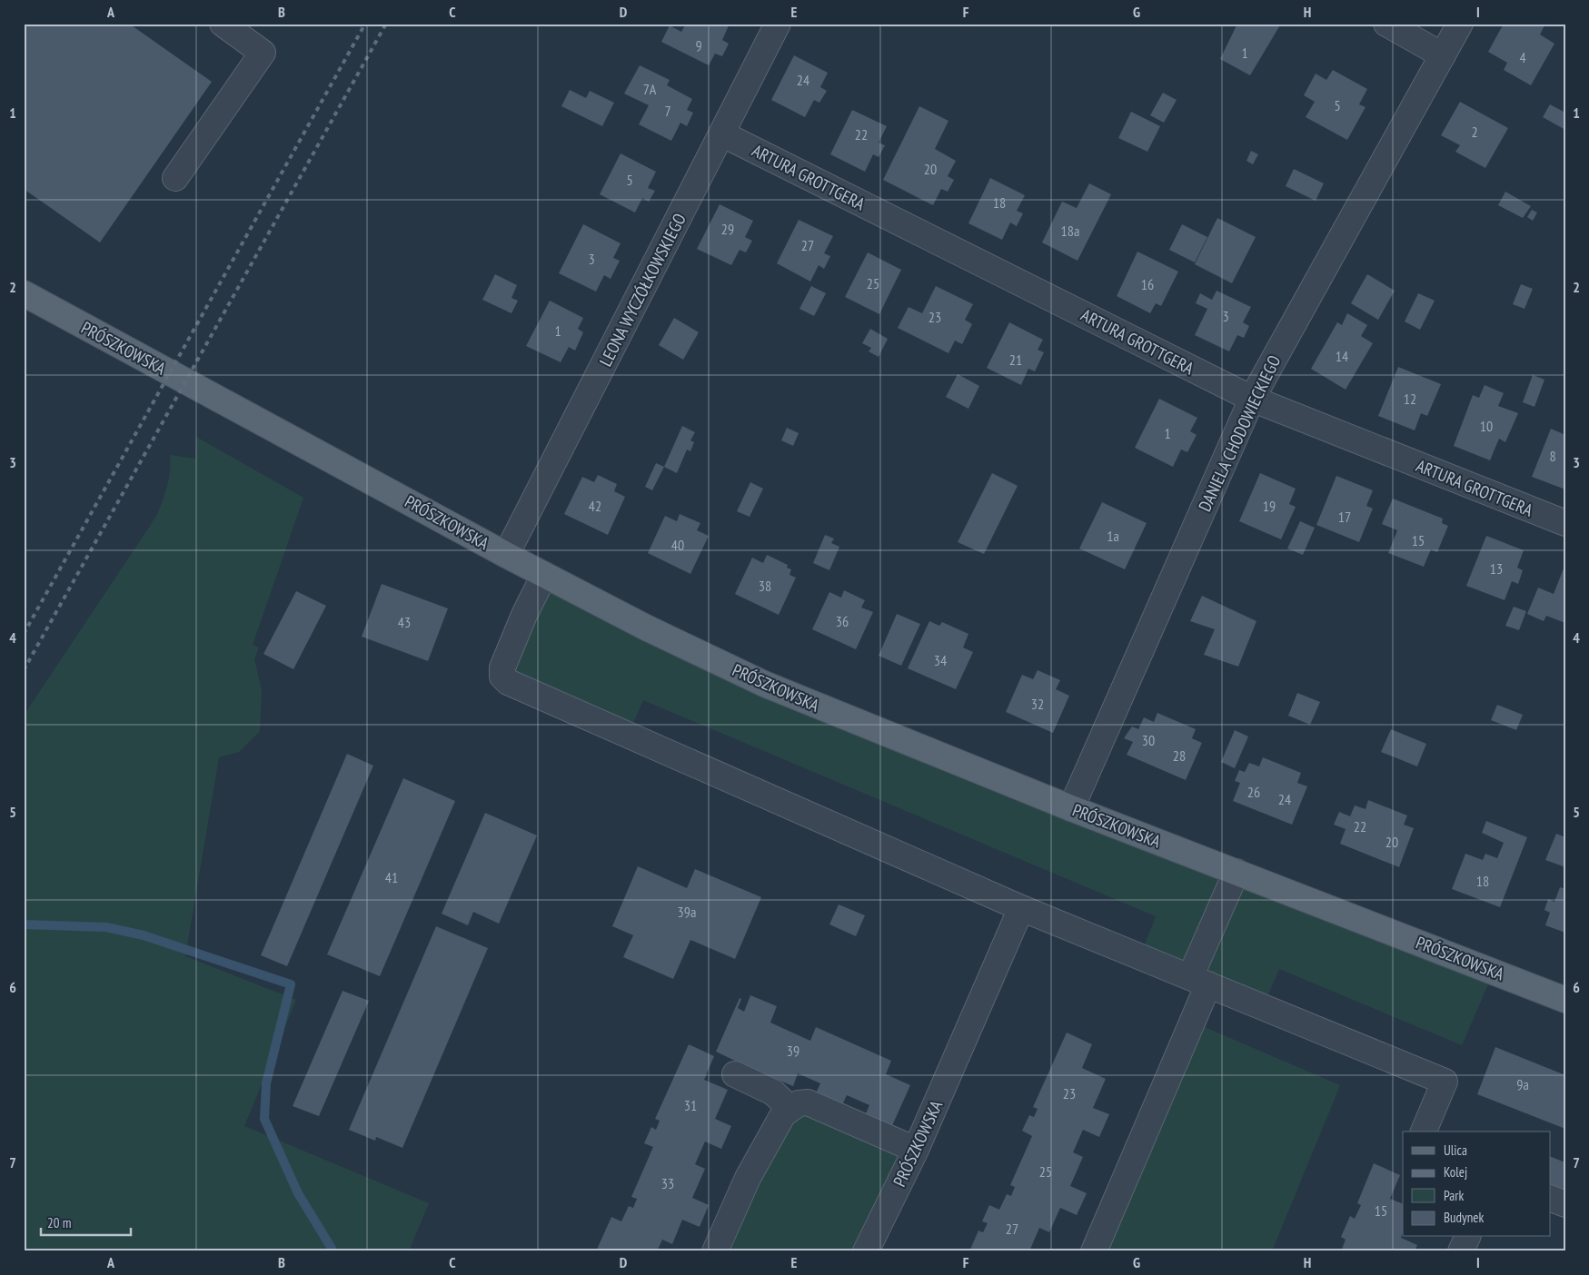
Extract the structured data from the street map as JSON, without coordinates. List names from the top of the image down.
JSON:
{
  "streets": {
    "main road": ["PRÓSZKOWSKA"],
    "street": ["ARTURA GROTTGERA", "LEONA WYCZÓŁKOWSKIEGO", "DANIELA CHODOWIECKIEGO"]
  },
  "crossings": [
    ["ARTURA GROTTGERA", "LEONA WYCZÓŁKOWSKIEGO"],
    ["ARTURA GROTTGERA", "DANIELA CHODOWIECKIEGO"],
    ["LEONA WYCZÓŁKOWSKIEGO", "PRÓSZKOWSKA"],
    ["PRÓSZKOWSKA", "DANIELA CHODOWIECKIEGO"]
  ],
  "house_numbers": [
    "9",
    "1",
    "4",
    "24",
    "7A",
    "5",
    "7",
    "2",
    "22",
    "20",
    "5",
    "18",
    "29",
    "18a",
    "27",
    "3",
    "25",
    "16",
    "3",
    "23",
    "1",
    "14",
    "21",
    "12",
    "10",
    "1",
    "8",
    "42",
    "19",
    "17",
    "1a",
    "15",
    "40",
    "13",
    "38",
    "36",
    "43",
    "34",
    "32",
    "30",
    "28",
    "26",
    "24",
    "22",
    "20",
    "41",
    "18",
    "39a",
    "39",
    "9a",
    "23",
    "31",
    "25",
    "33",
    "15",
    "27"
  ],
  "legend": [
    "Ulica",
    "Kolej",
    "Park",
    "Budynek"
  ],
  "scale_bar": "20 m",
  "grid": {
    "columns": [
      "A",
      "B",
      "C",
      "D",
      "E",
      "F",
      "G",
      "H",
      "I"
    ],
    "rows": [
      "1",
      "2",
      "3",
      "4",
      "5",
      "6",
      "7"
    ]
  }
}
